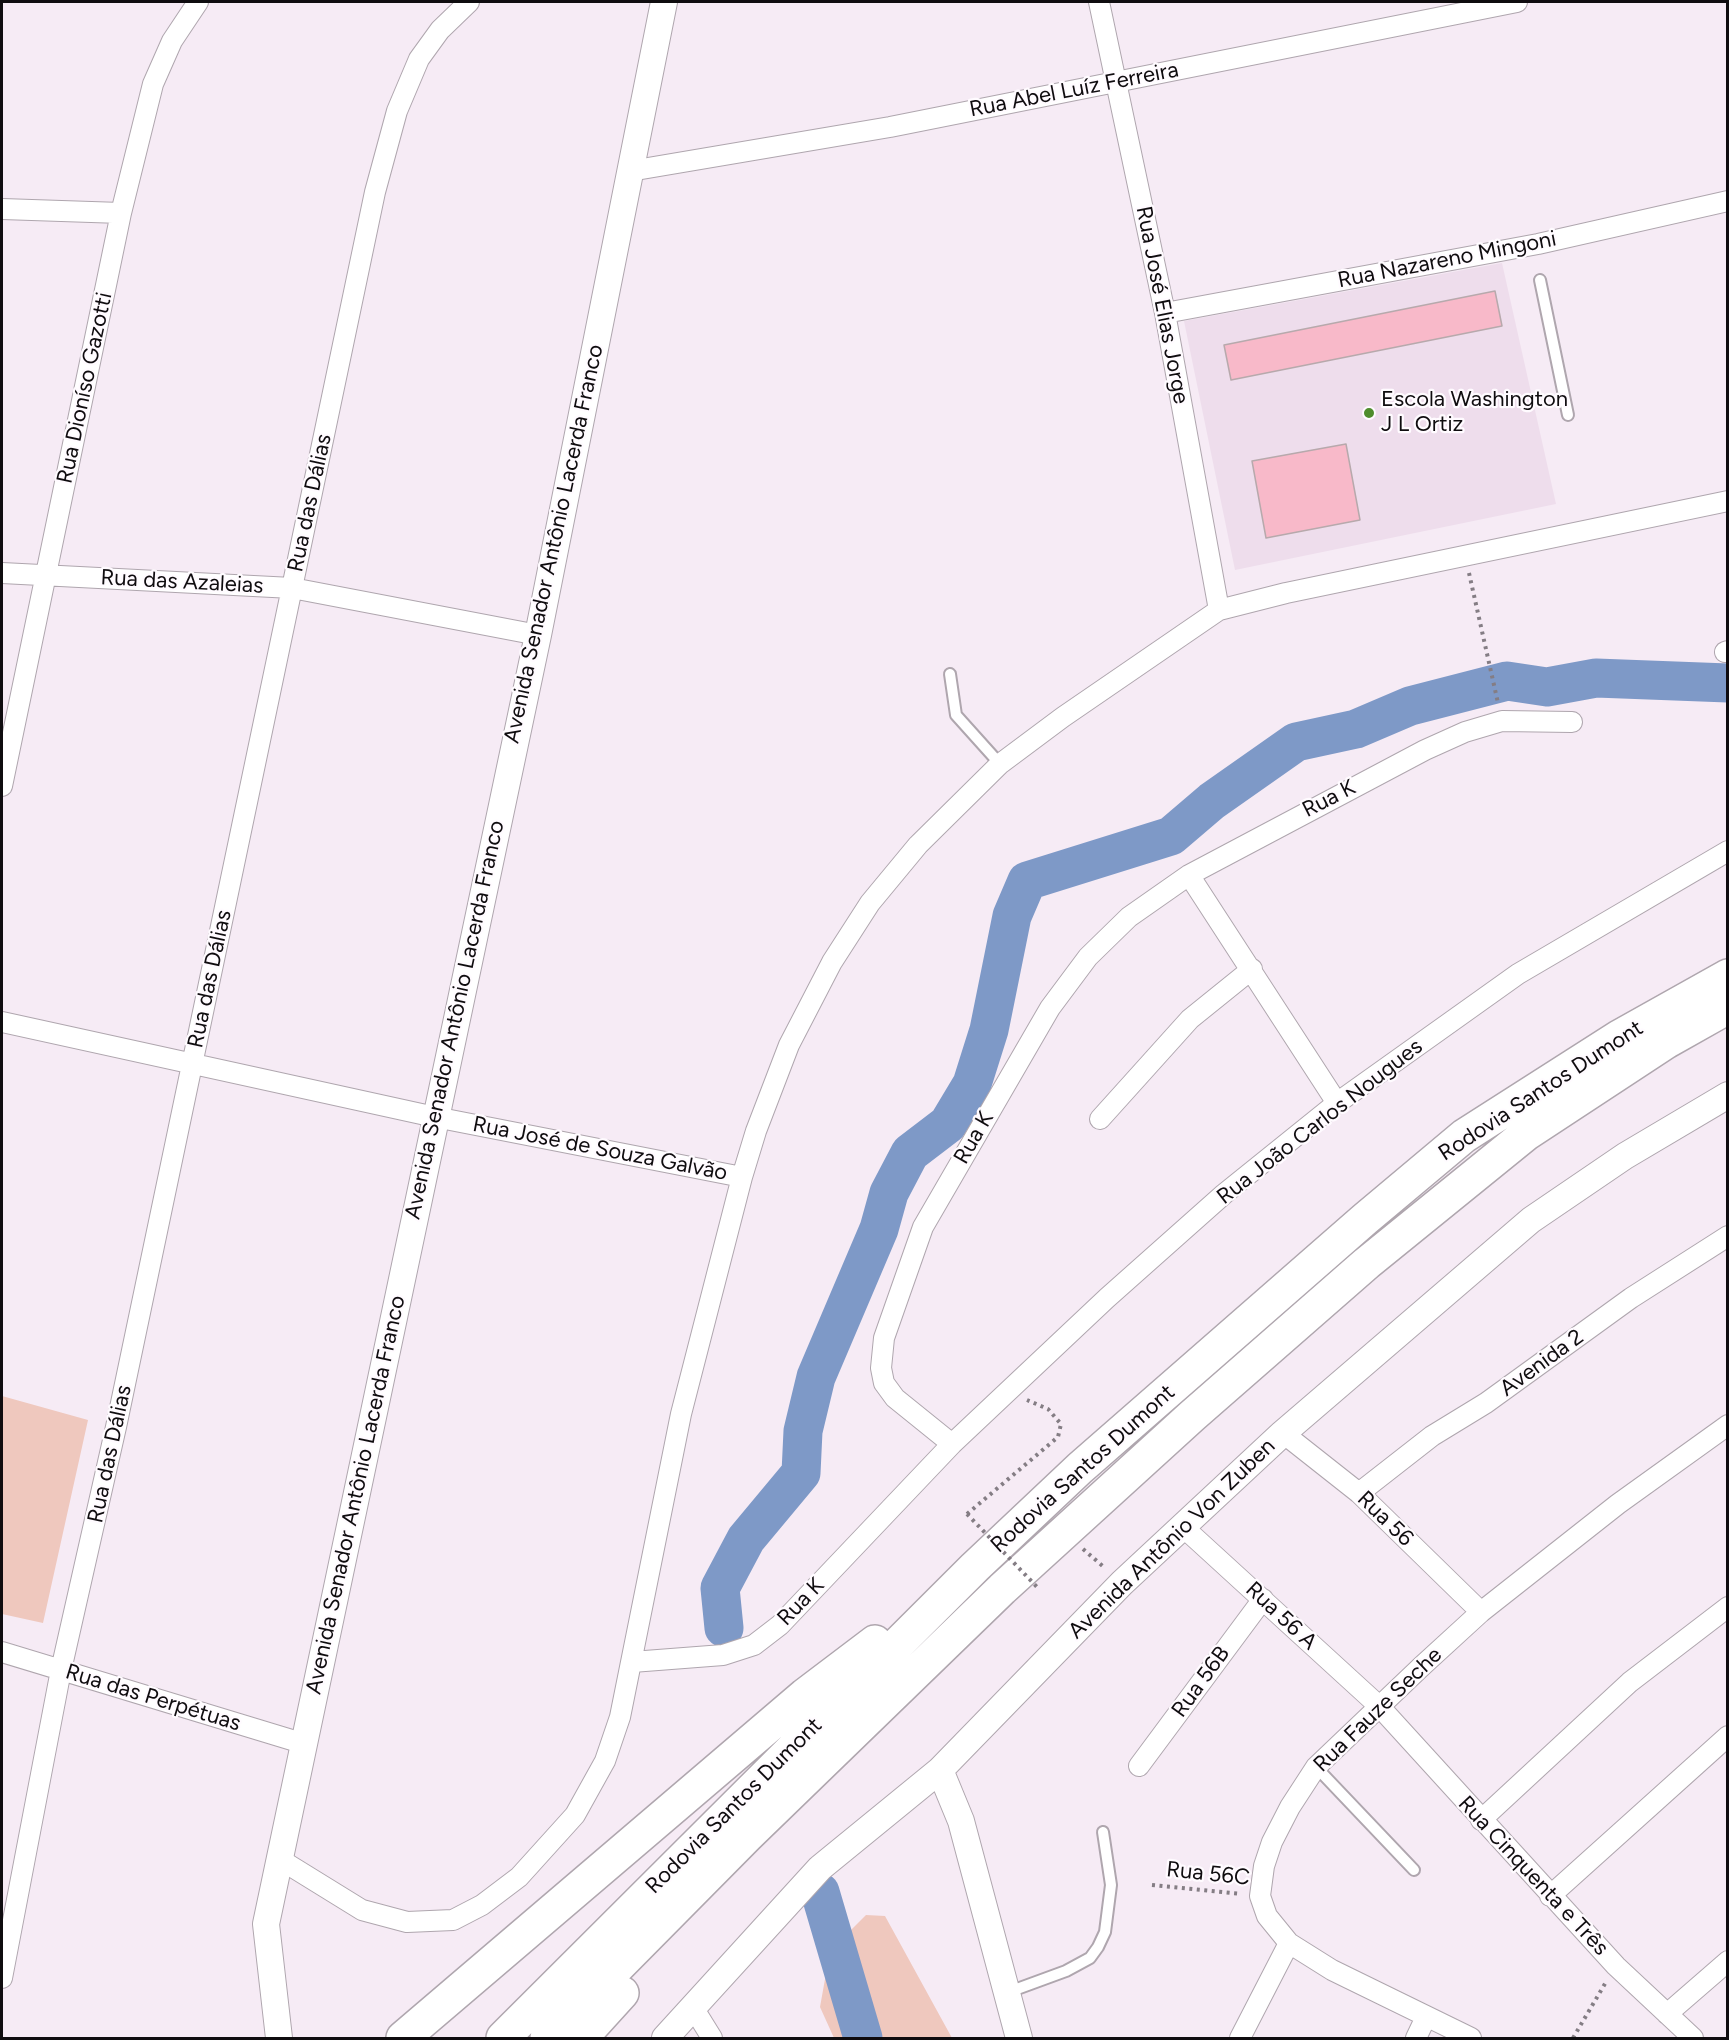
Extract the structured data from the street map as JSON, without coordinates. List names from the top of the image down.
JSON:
{
  "streets": {
    "highway": ["Rodovia Santos Dumont"],
    "street": [
      "Rua Abel Luíz Ferreira",
      "Rua Nazareno Mingoni",
      "Rua José Elias Jorge",
      "Rua Dioníso Gazotti",
      "Rua das Dálias",
      "Avenida Senador Antônio Lacerda Franco",
      "Rua das Azaleias",
      "Rua K",
      "Rua João Carlos Nougues",
      "Rua José de Souza Galvão",
      "Avenida 2",
      "Rua 56",
      "Avenida Antônio Von Zuben",
      "Rua 56 A",
      "Rua 56B",
      "Rua das Perpétuas",
      "Rua Fauze Seche",
      "Rua Cinquenta e Três"
    ],
    "path": ["Rua 56C"]
  },
  "crossings": [
    ["Rua Abel Luíz Ferreira", "Rua José Elias Jorge"],
    ["Rua Abel Luíz Ferreira", "Avenida Senador Antônio Lacerda Franco"],
    ["Rua Nazareno Mingoni", "Rua José Elias Jorge"],
    ["Rua Dioníso Gazotti", "Rua das Azaleias"],
    ["Rua das Dálias", "Rua das Azaleias"],
    ["Rua das Dálias", "Rua José de Souza Galvão"],
    ["Rua das Dálias", "Rua das Perpétuas"],
    ["Avenida Senador Antônio Lacerda Franco", "Rua das Azaleias"],
    ["Avenida Senador Antônio Lacerda Franco", "Rua José de Souza Galvão"],
    ["Avenida Senador Antônio Lacerda Franco", "Rua das Perpétuas"],
    ["Rua K", "Rua João Carlos Nougues"],
    ["Avenida 2", "Rua 56"],
    ["Rua 56", "Avenida Antônio Von Zuben"],
    ["Rua 56", "Rua Fauze Seche"],
    ["Avenida Antônio Von Zuben", "Rua 56 A"],
    ["Rua 56 A", "Rua 56B"],
    ["Rua 56 A", "Rua Fauze Seche"],
    ["Rua 56 A", "Rua Cinquenta e Três"],
    ["Rua Fauze Seche", "Rua 56C"],
    ["Rua Fauze Seche", "Rua Cinquenta e Três"]
  ],
  "places": ["Escola Washington J L Ortiz"]
}
